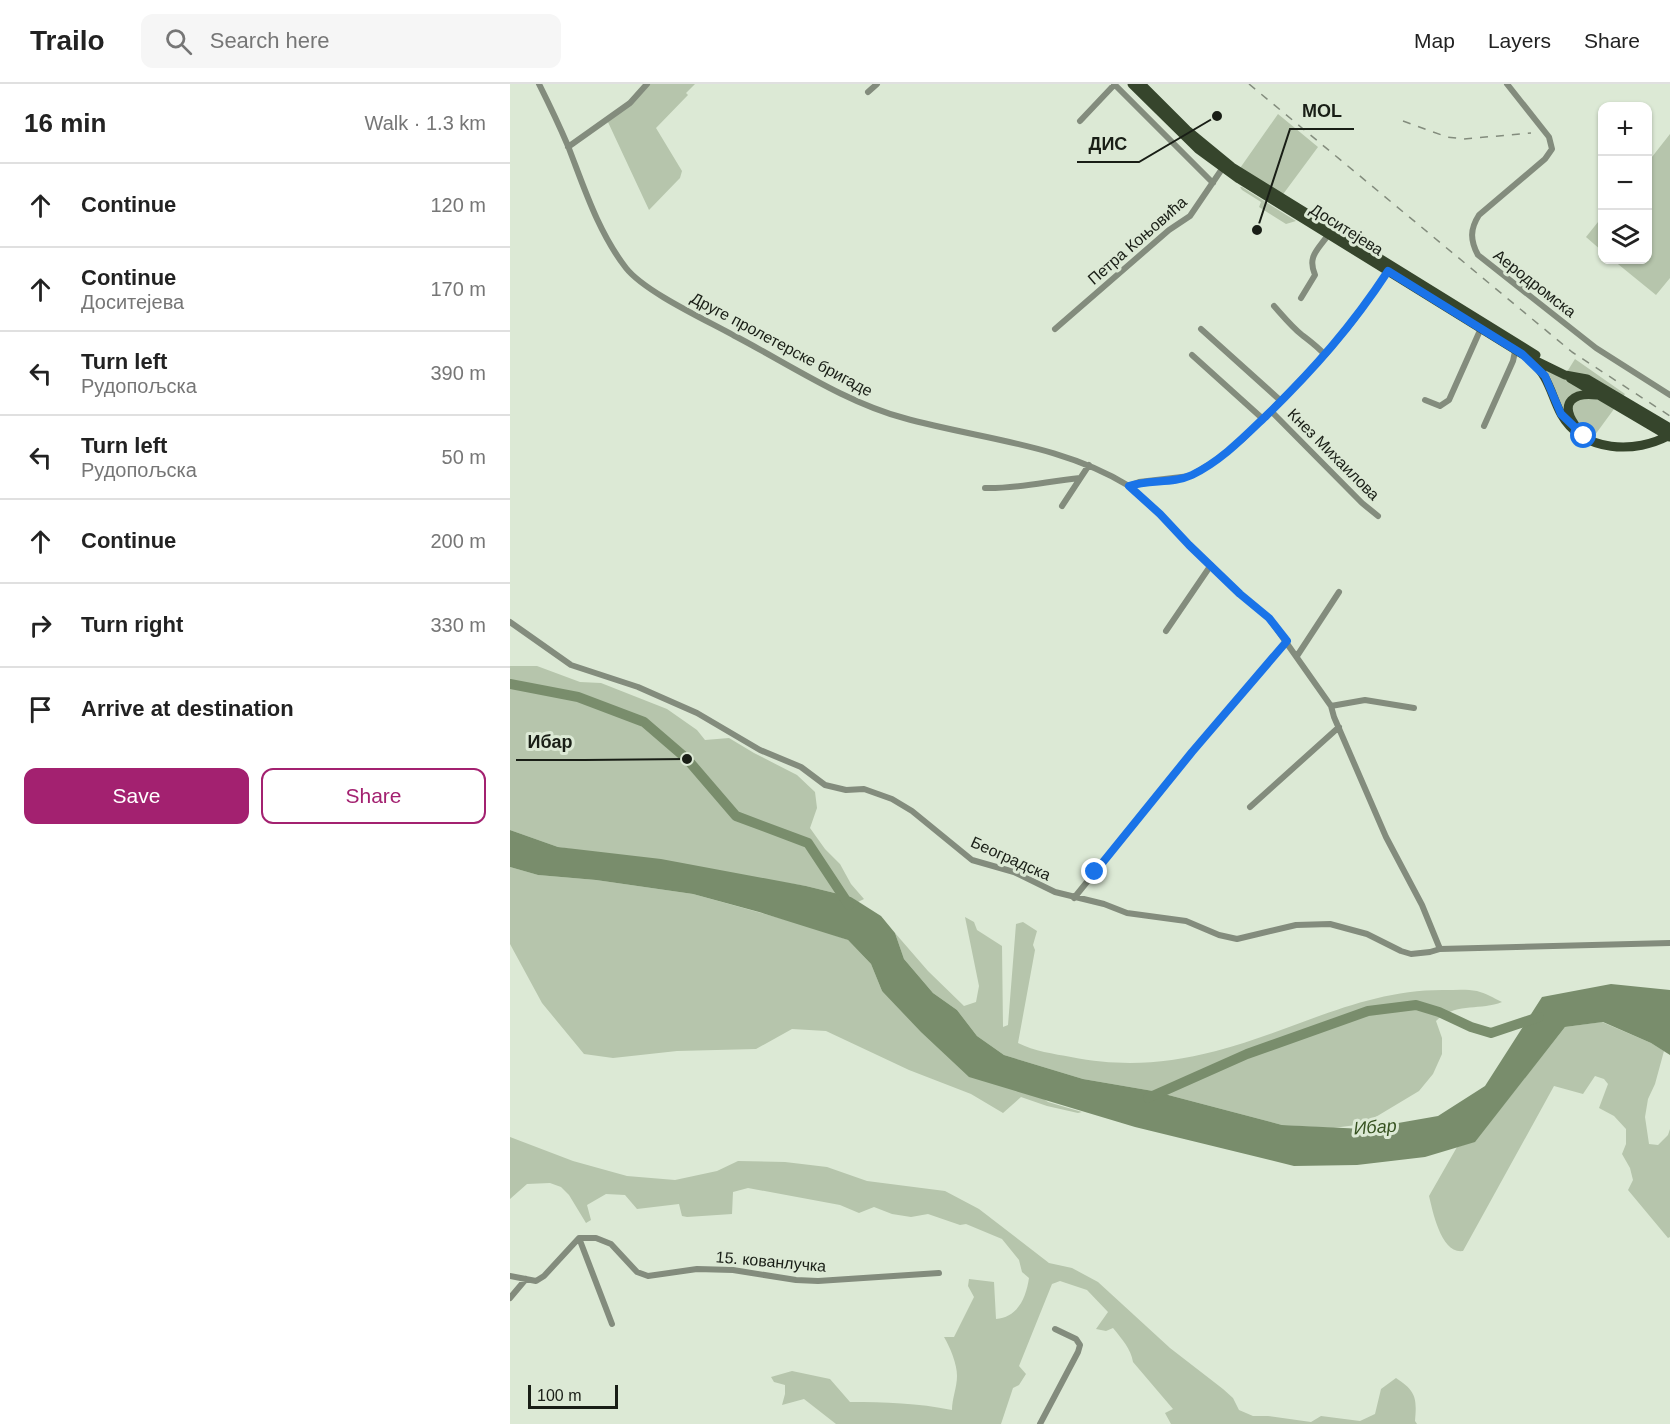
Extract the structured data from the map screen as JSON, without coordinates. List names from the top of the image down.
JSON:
{
  "streets": {
    "main road": ["Доситејева"],
    "street": [
      "Петра Коњовића",
      "Аеродромска",
      "Друге пролетерске бригаде",
      "Кнез Михаилова",
      "Београдска",
      "15. кованлучка"
    ]
  },
  "crossings": [
    ["Доситејева", "Петра Коњовића"],
    ["Друге пролетерске бригаде", "Београдска"]
  ],
  "water": ["Ибар"],
  "places": ["ДИС", "MOL", "Ибар"],
  "scale_bar": "100 m",
  "page": {
    "header": "Trailo",
    "search": "Search here",
    "nav": ["Map", "Layers", "Share"],
    "heading": ["16 min", "Walk · 1.3 km"],
    "map_buttons": ["+", "−"],
    "list": [
      ["Continue", "120 m"],
      ["Continue", "Доситејева", "170 m"],
      ["Turn left", "Рудопољска", "390 m"],
      ["Turn left", "Рудопољска", "50 m"],
      ["Continue", "200 m"],
      ["Turn right", "330 m"],
      "Arrive at destination"
    ],
    "buttons": ["Save", "Share"],
    "scale": "100 m"
  }
}
